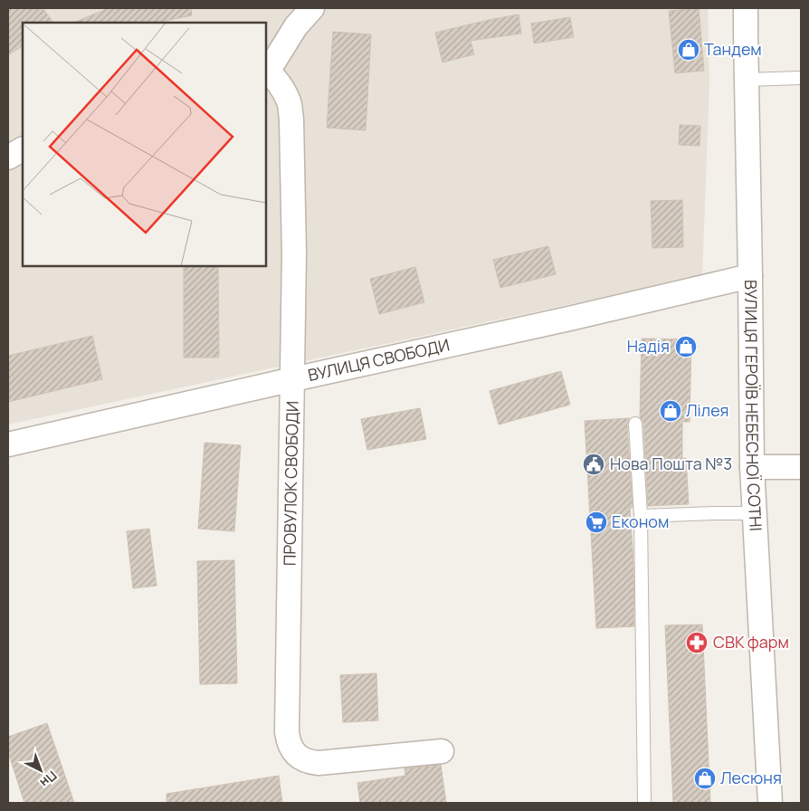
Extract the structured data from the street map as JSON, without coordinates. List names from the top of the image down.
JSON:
{
  "streets": {
    "street": ["ВУЛИЦЯ СВОБОДИ", "ВУЛИЦЯ ГЕРОЇВ НЕБЕСНОЇ СОТНІ", "ПРОВУЛОК СВОБОДИ"]
  },
  "crossings": [
    ["ВУЛИЦЯ СВОБОДИ", "ВУЛИЦЯ ГЕРОЇВ НЕБЕСНОЇ СОТНІ"],
    ["ВУЛИЦЯ СВОБОДИ", "ПРОВУЛОК СВОБОДИ"]
  ],
  "places": {
    "shop": [
      "Тандем",
      "Надія",
      "Лілея",
      "Лесюня"
    ],
    "public building": ["Нова Пошта №3"],
    "supermarket": ["Економ"],
    "pharmacy": ["СВК фарм"]
  },
  "north": "bottom right"
}
